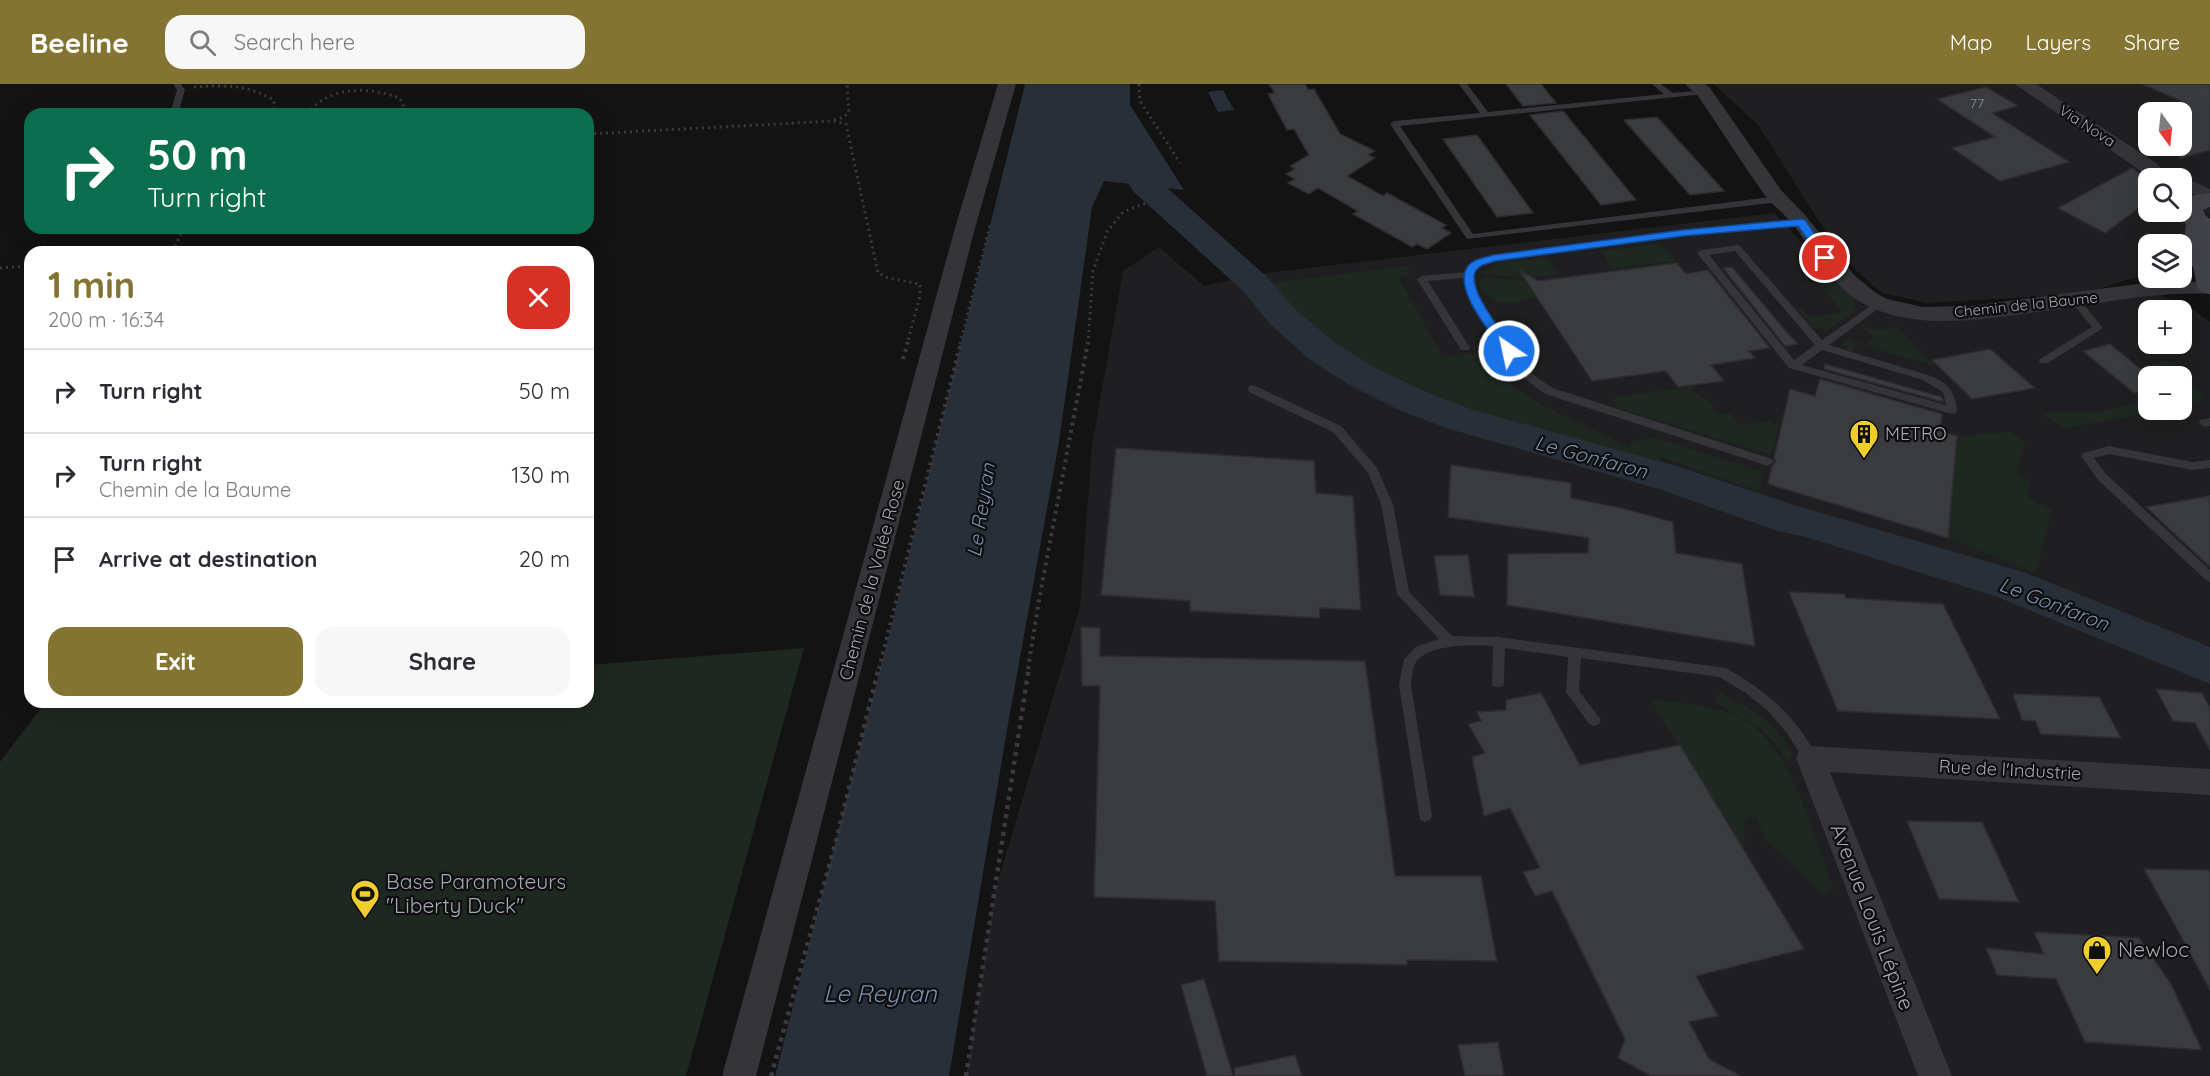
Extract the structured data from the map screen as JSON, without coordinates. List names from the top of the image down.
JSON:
{
  "streets": {
    "street": [
      "Via Nova",
      "Chemin de la Baume",
      "Chemin de la Valée Rose",
      "Rue de l'Industrie",
      "Avenue Louis Lépine"
    ]
  },
  "crossings": [
    ["Rue de l'Industrie", "Avenue Louis Lépine"]
  ],
  "water": ["Le Gonfaron", "Le Reyran"],
  "places": {
    "building": ["METRO"],
    "sports": ["Base Paramoteurs \"Liberty Duck\""],
    "shop": ["Newloc"]
  },
  "house_numbers": ["77"],
  "north": "bottom",
  "page": {
    "header": "Beeline",
    "search": "Search here",
    "nav": ["Map", "Layers", "Share"],
    "map_buttons": ["+", "−"],
    "turn": ["50 m", "Turn right"],
    "heading": ["1 min", "200 m · 16:34"],
    "list": [
      {
        "name": "Turn right",
        "value": "50 m"
      },
      {
        "name": "Turn right",
        "note": "Chemin de la Baume",
        "value": "130 m"
      },
      {
        "name": "Arrive at destination",
        "value": "20 m"
      }
    ],
    "buttons": ["Exit", "Share"]
  }
}
